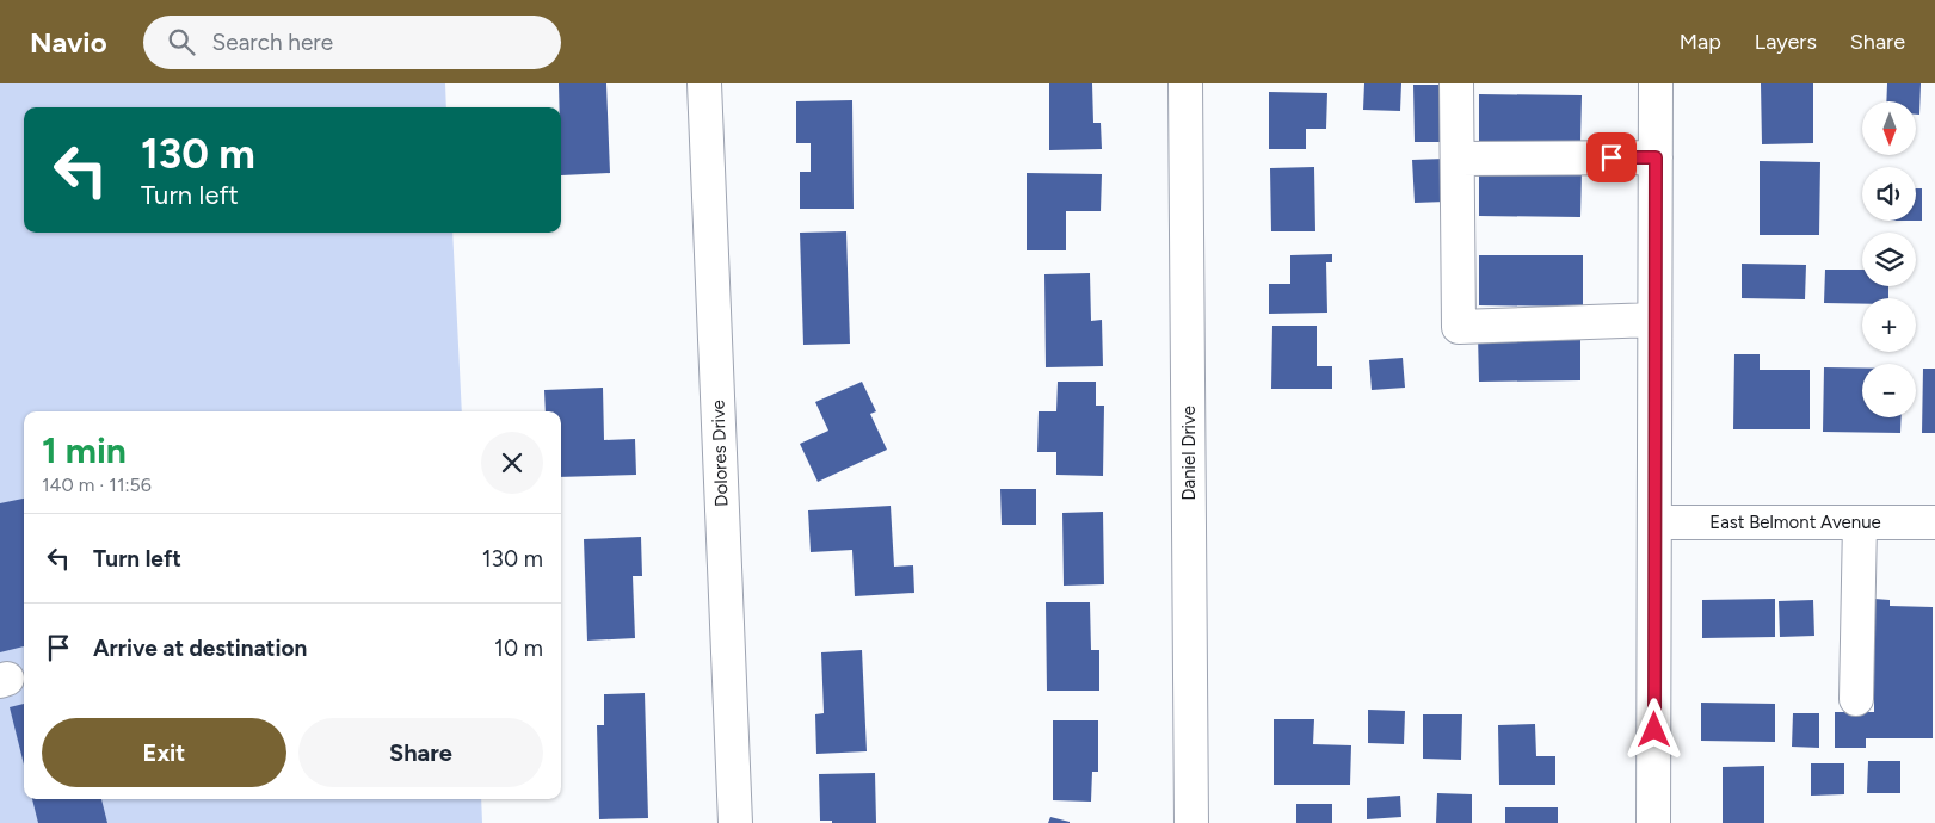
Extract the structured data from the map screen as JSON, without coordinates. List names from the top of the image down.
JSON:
{
  "streets": {
    "street": ["Dolores Drive", "Daniel Drive", "East Belmont Avenue"]
  },
  "north": "bottom",
  "page": {
    "header": "Navio",
    "search": "Search here",
    "nav": ["Map", "Layers", "Share"],
    "map_buttons": ["+", "−"],
    "turn": ["130 m", "Turn left"],
    "heading": ["1 min", "140 m · 11:56"],
    "list": [
      {
        "name": "Turn left",
        "value": "130 m"
      },
      {
        "name": "Arrive at destination",
        "value": "10 m"
      }
    ],
    "buttons": ["Exit", "Share"]
  }
}
